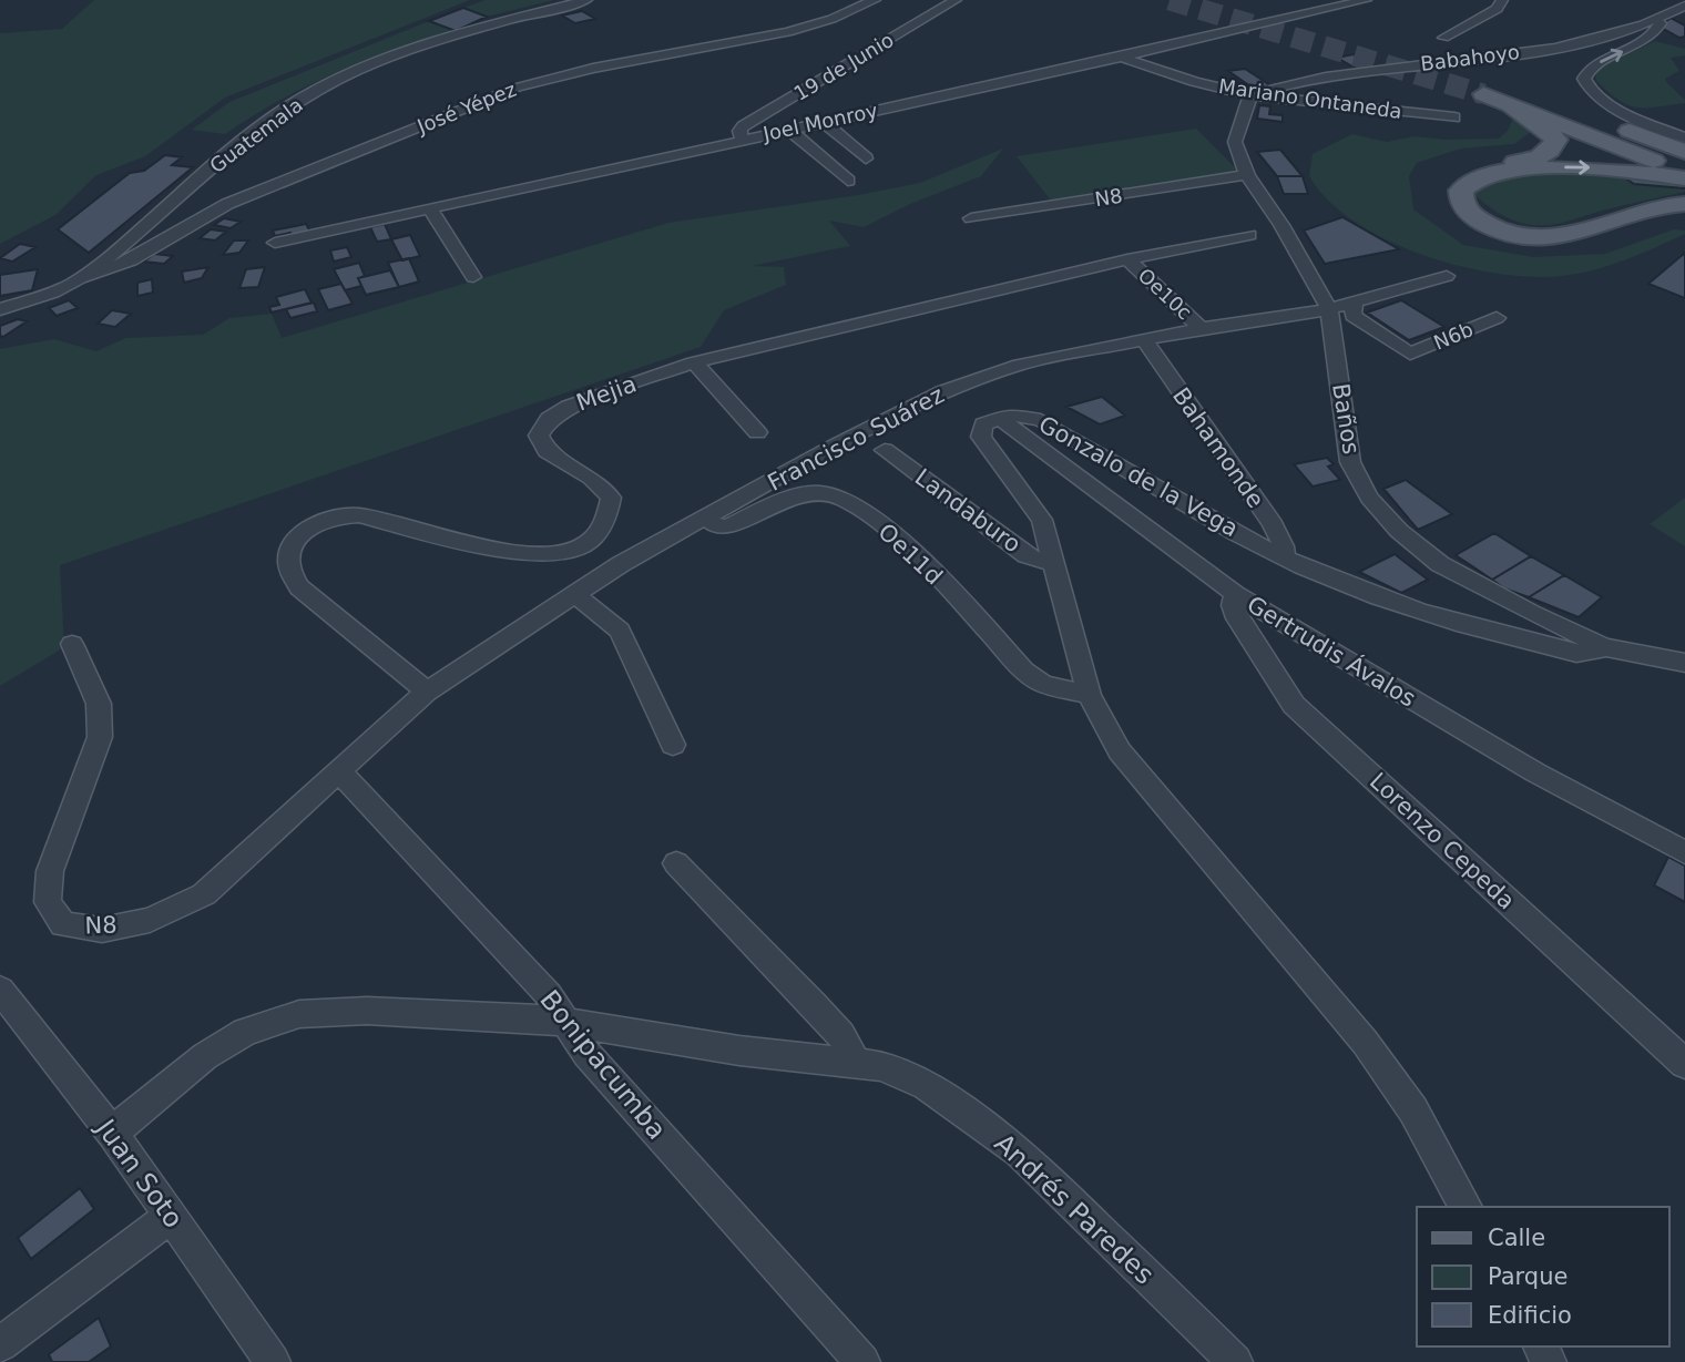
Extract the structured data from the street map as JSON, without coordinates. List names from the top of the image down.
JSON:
{
  "streets": {
    "street": [
      "Babahoyo",
      "19 de Junio",
      "Mariano Ontaneda",
      "José Yépez",
      "Joel Monroy",
      "Guatemala",
      "N8",
      "Oe10c",
      "N6b",
      "Mejia",
      "Baños",
      "Francisco Suárez",
      "Bahamonde",
      "Gonzalo de la Vega",
      "Landaburo",
      "Oe11d",
      "Gertrudis Ávalos",
      "Lorenzo Cepeda",
      "Bonipacumba",
      "Juan Soto",
      "Andrés Paredes"
    ]
  },
  "crossings": [
    ["Babahoyo", "Mariano Ontaneda"],
    ["Babahoyo", "Baños"],
    ["19 de Junio", "Joel Monroy"],
    ["Mariano Ontaneda", "Joel Monroy"],
    ["Mariano Ontaneda", "Baños"],
    ["José Yépez", "Guatemala"],
    ["N8", "Baños"],
    ["N8", "Francisco Suárez"],
    ["N8", "Bonipacumba"],
    ["Oe10c", "Mejia"],
    ["Oe10c", "Francisco Suárez"],
    ["N6b", "Francisco Suárez"],
    ["Mejia", "Francisco Suárez"],
    ["Baños", "Francisco Suárez"],
    ["Baños", "Gonzalo de la Vega"],
    ["Francisco Suárez", "Bahamonde"],
    ["Francisco Suárez", "Oe11d"],
    ["Francisco Suárez", "Bonipacumba"],
    ["Bahamonde", "Gonzalo de la Vega"],
    ["Gonzalo de la Vega", "Gertrudis Ávalos"],
    ["Gertrudis Ávalos", "Lorenzo Cepeda"],
    ["Bonipacumba", "Andrés Paredes"],
    ["Juan Soto", "Andrés Paredes"]
  ],
  "legend": ["Calle", "Parque", "Edificio"]
}
